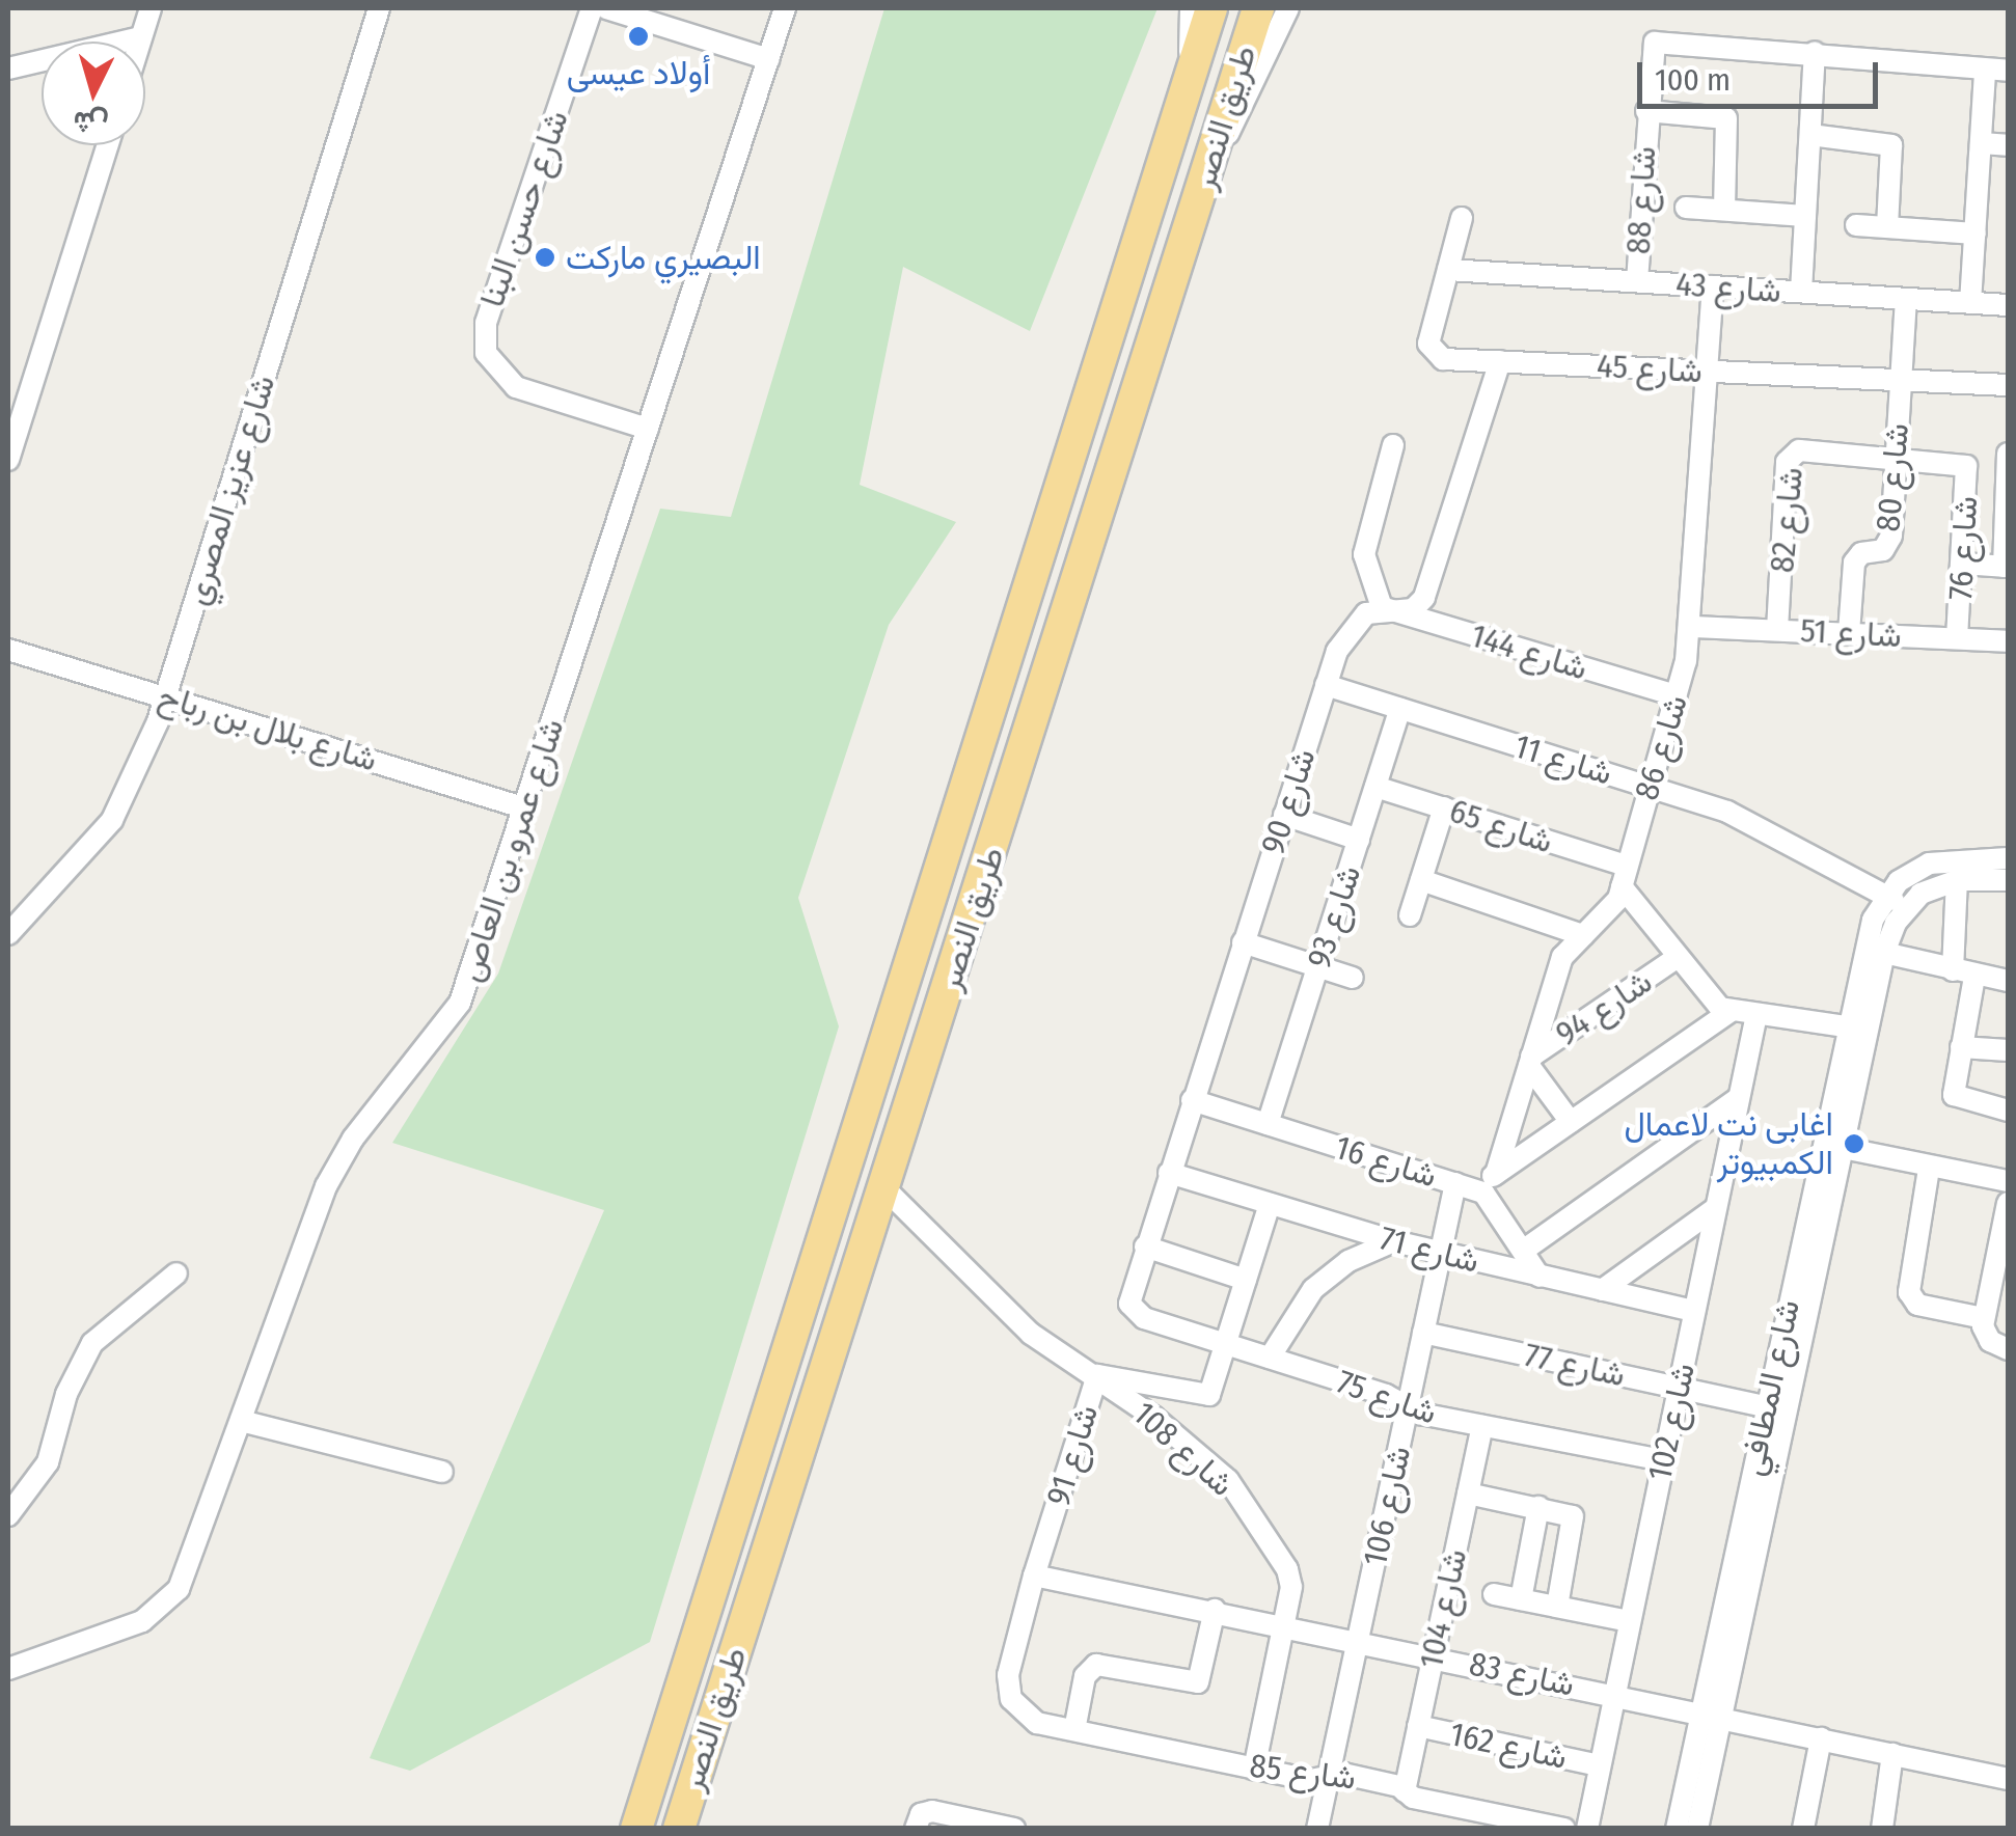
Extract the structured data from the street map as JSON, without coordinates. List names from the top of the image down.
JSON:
{
  "streets": {
    "highway": ["طريق النصر"],
    "street": [
      "شارع 88",
      "شارع حسن البنا",
      "شارع 43",
      "شارع 45",
      "شارع 80",
      "شارع عزيز المصري",
      "شارع 82",
      "شارع 76",
      "شارع 51",
      "شارع 144",
      "شارع بلال بن رباح",
      "شارع 86",
      "شارع 11",
      "شارع 90",
      "شارع 65",
      "شارع عمرو بن العاص",
      "شارع 93",
      "شارع 94",
      "شارع 16",
      "شارع 71",
      "شارع 77",
      "شارع المطافي",
      "شارع 75",
      "شارع 102",
      "شارع 108",
      "شارع 91",
      "شارع 106",
      "شارع 104",
      "شارع 83",
      "شارع 162",
      "شارع 85"
    ]
  },
  "crossings": [
    ["شارع 88", "شارع 43"],
    ["شارع حسن البنا", "شارع عمرو بن العاص"],
    ["شارع 43", "شارع 45"],
    ["شارع 43", "شارع 80"],
    ["شارع 43", "شارع 86"],
    ["شارع 45", "شارع 80"],
    ["شارع 45", "شارع 86"],
    ["شارع 45", "شارع 90"],
    ["شارع 80", "شارع 82"],
    ["شارع 80", "شارع 76"],
    ["شارع 80", "شارع 51"],
    ["شارع عزيز المصري", "شارع بلال بن رباح"],
    ["شارع 82", "شارع 76"],
    ["شارع 82", "شارع 51"],
    ["شارع 76", "شارع 51"],
    ["شارع 51", "شارع 86"],
    ["شارع 144", "شارع 86"],
    ["شارع 144", "شارع 90"],
    ["شارع بلال بن رباح", "شارع عمرو بن العاص"],
    ["شارع 86", "شارع 11"],
    ["شارع 86", "شارع 65"],
    ["شارع 86", "شارع 94"],
    ["شارع 11", "شارع 90"],
    ["شارع 11", "شارع 93"],
    ["شارع 90", "شارع 16"],
    ["شارع 90", "شارع 71"],
    ["شارع 90", "شارع 75"],
    ["شارع 65", "شارع 93"],
    ["شارع 93", "شارع 16"],
    ["شارع 16", "شارع 71"],
    ["شارع 16", "شارع 106"],
    ["شارع 71", "شارع 102"],
    ["شارع 71", "شارع 106"],
    ["شارع 77", "شارع المطافي"],
    ["شارع 77", "شارع 102"],
    ["شارع 77", "شارع 106"],
    ["شارع المطافي", "شارع 83"],
    ["شارع 75", "شارع 102"],
    ["شارع 75", "شارع 91"],
    ["شارع 75", "شارع 106"],
    ["شارع 75", "شارع 104"],
    ["شارع 102", "شارع 83"],
    ["شارع 102", "شارع 162"],
    ["شارع 108", "شارع 91"],
    ["شارع 108", "شارع 83"],
    ["شارع 108", "شارع 85"],
    ["شارع 91", "شارع 83"],
    ["شارع 91", "شارع 85"],
    ["شارع 106", "شارع 83"],
    ["شارع 106", "شارع 85"],
    ["شارع 104", "شارع 83"],
    ["شارع 104", "شارع 162"],
    ["شارع 104", "شارع 85"]
  ],
  "places": ["أولاد عيسى", "البصيري ماركت", "اغابى نت لاعمال الكمبيوتر"],
  "scale_bar": "100 m",
  "north": "bottom"
}
